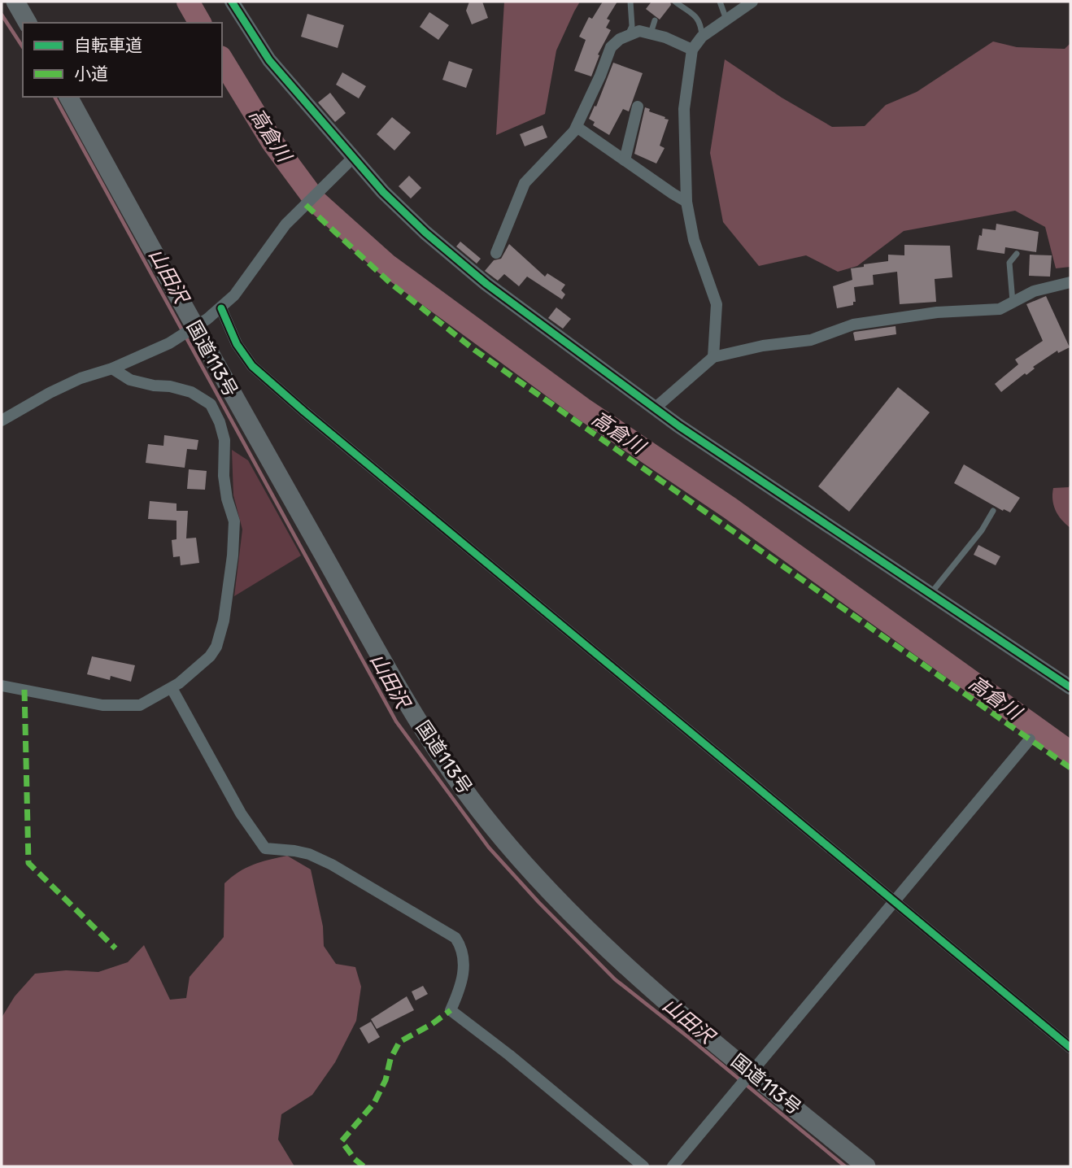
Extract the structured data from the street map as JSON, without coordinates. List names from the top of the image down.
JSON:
{
  "streets": {
    "highway": ["国道113号"]
  },
  "water": ["高倉川", "山田沢"],
  "legend": ["自転車道", "小道"]
}
